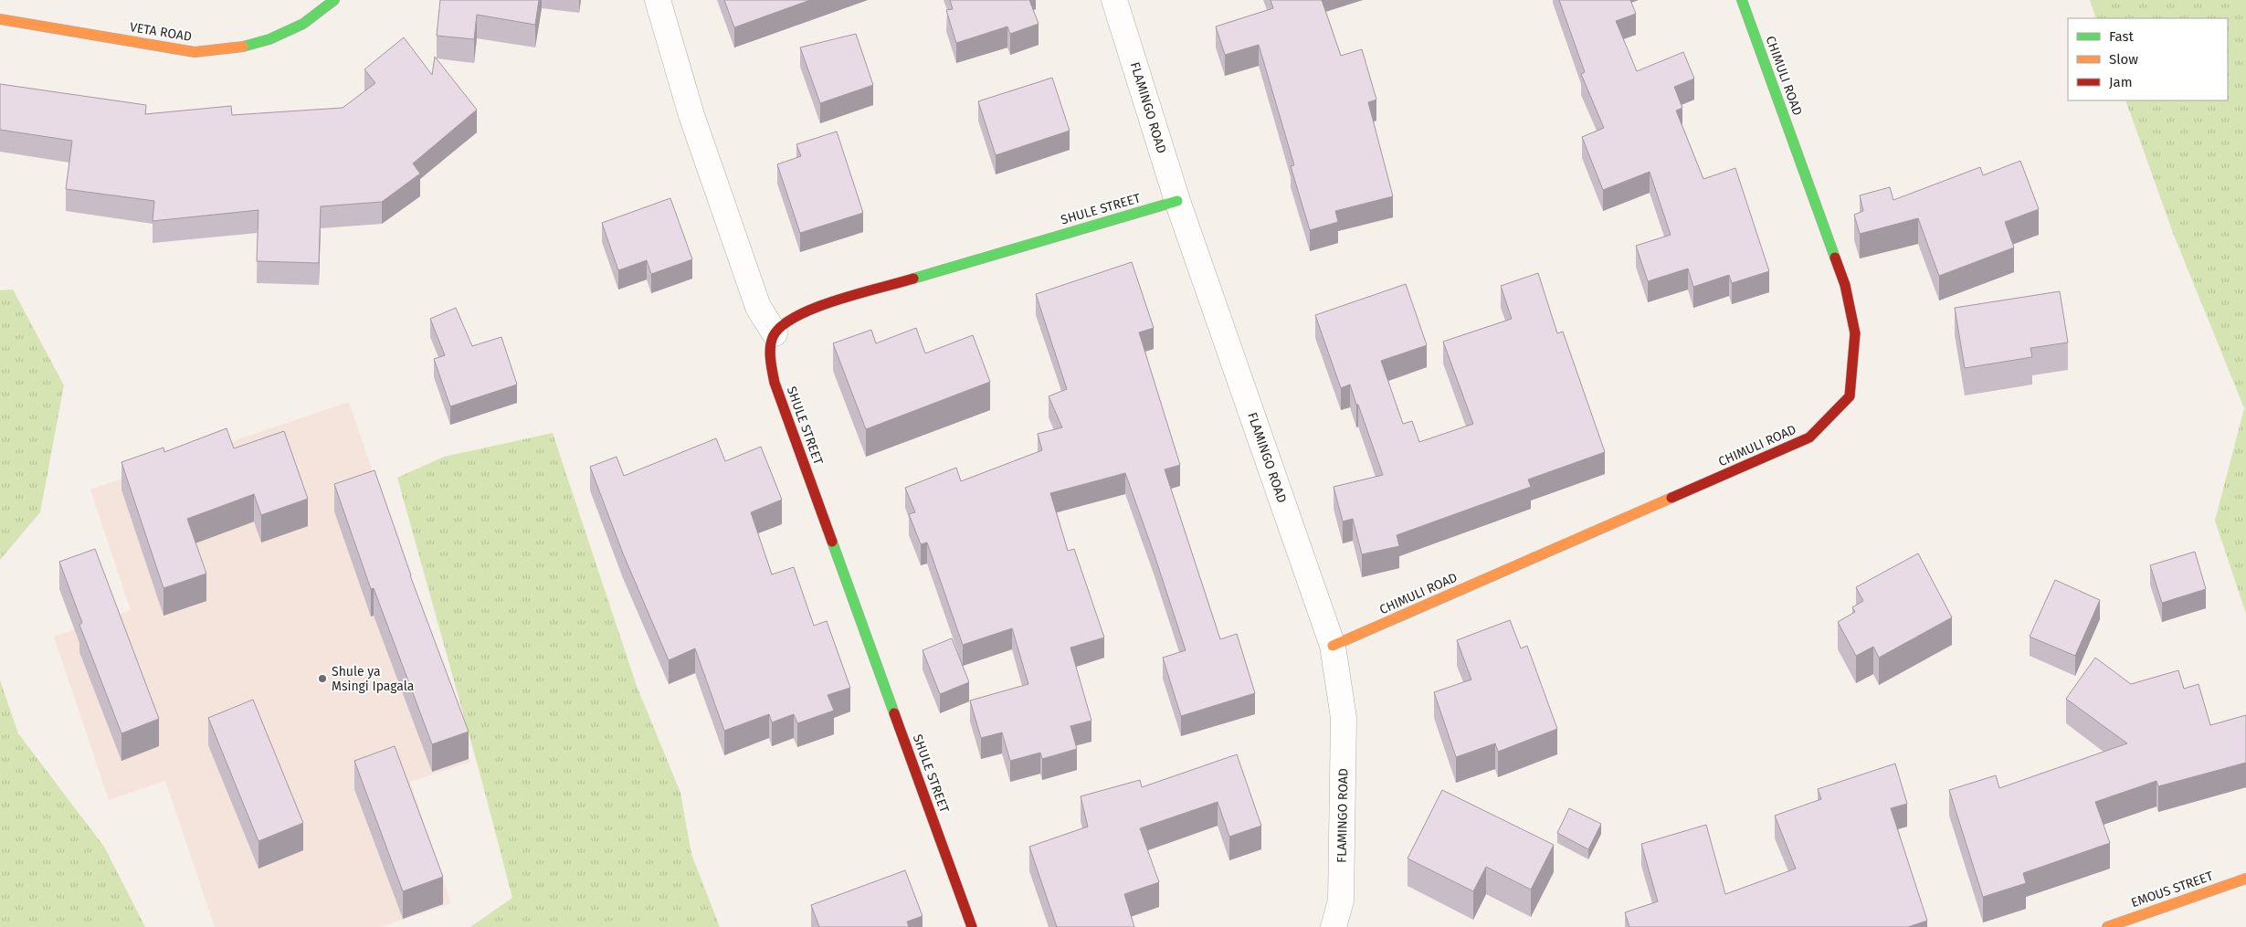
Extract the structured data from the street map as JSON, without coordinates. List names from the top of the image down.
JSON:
{
  "streets": {
    "street": [
      "VETA ROAD",
      "CHIMULI ROAD",
      "FLAMINGO ROAD",
      "SHULE STREET",
      "EMOUS STREET"
    ]
  },
  "crossings": [
    ["CHIMULI ROAD", "FLAMINGO ROAD"],
    ["FLAMINGO ROAD", "SHULE STREET"]
  ],
  "places": ["Shule ya Msingi Ipagala"],
  "legend": ["Fast", "Slow", "Jam"]
}
